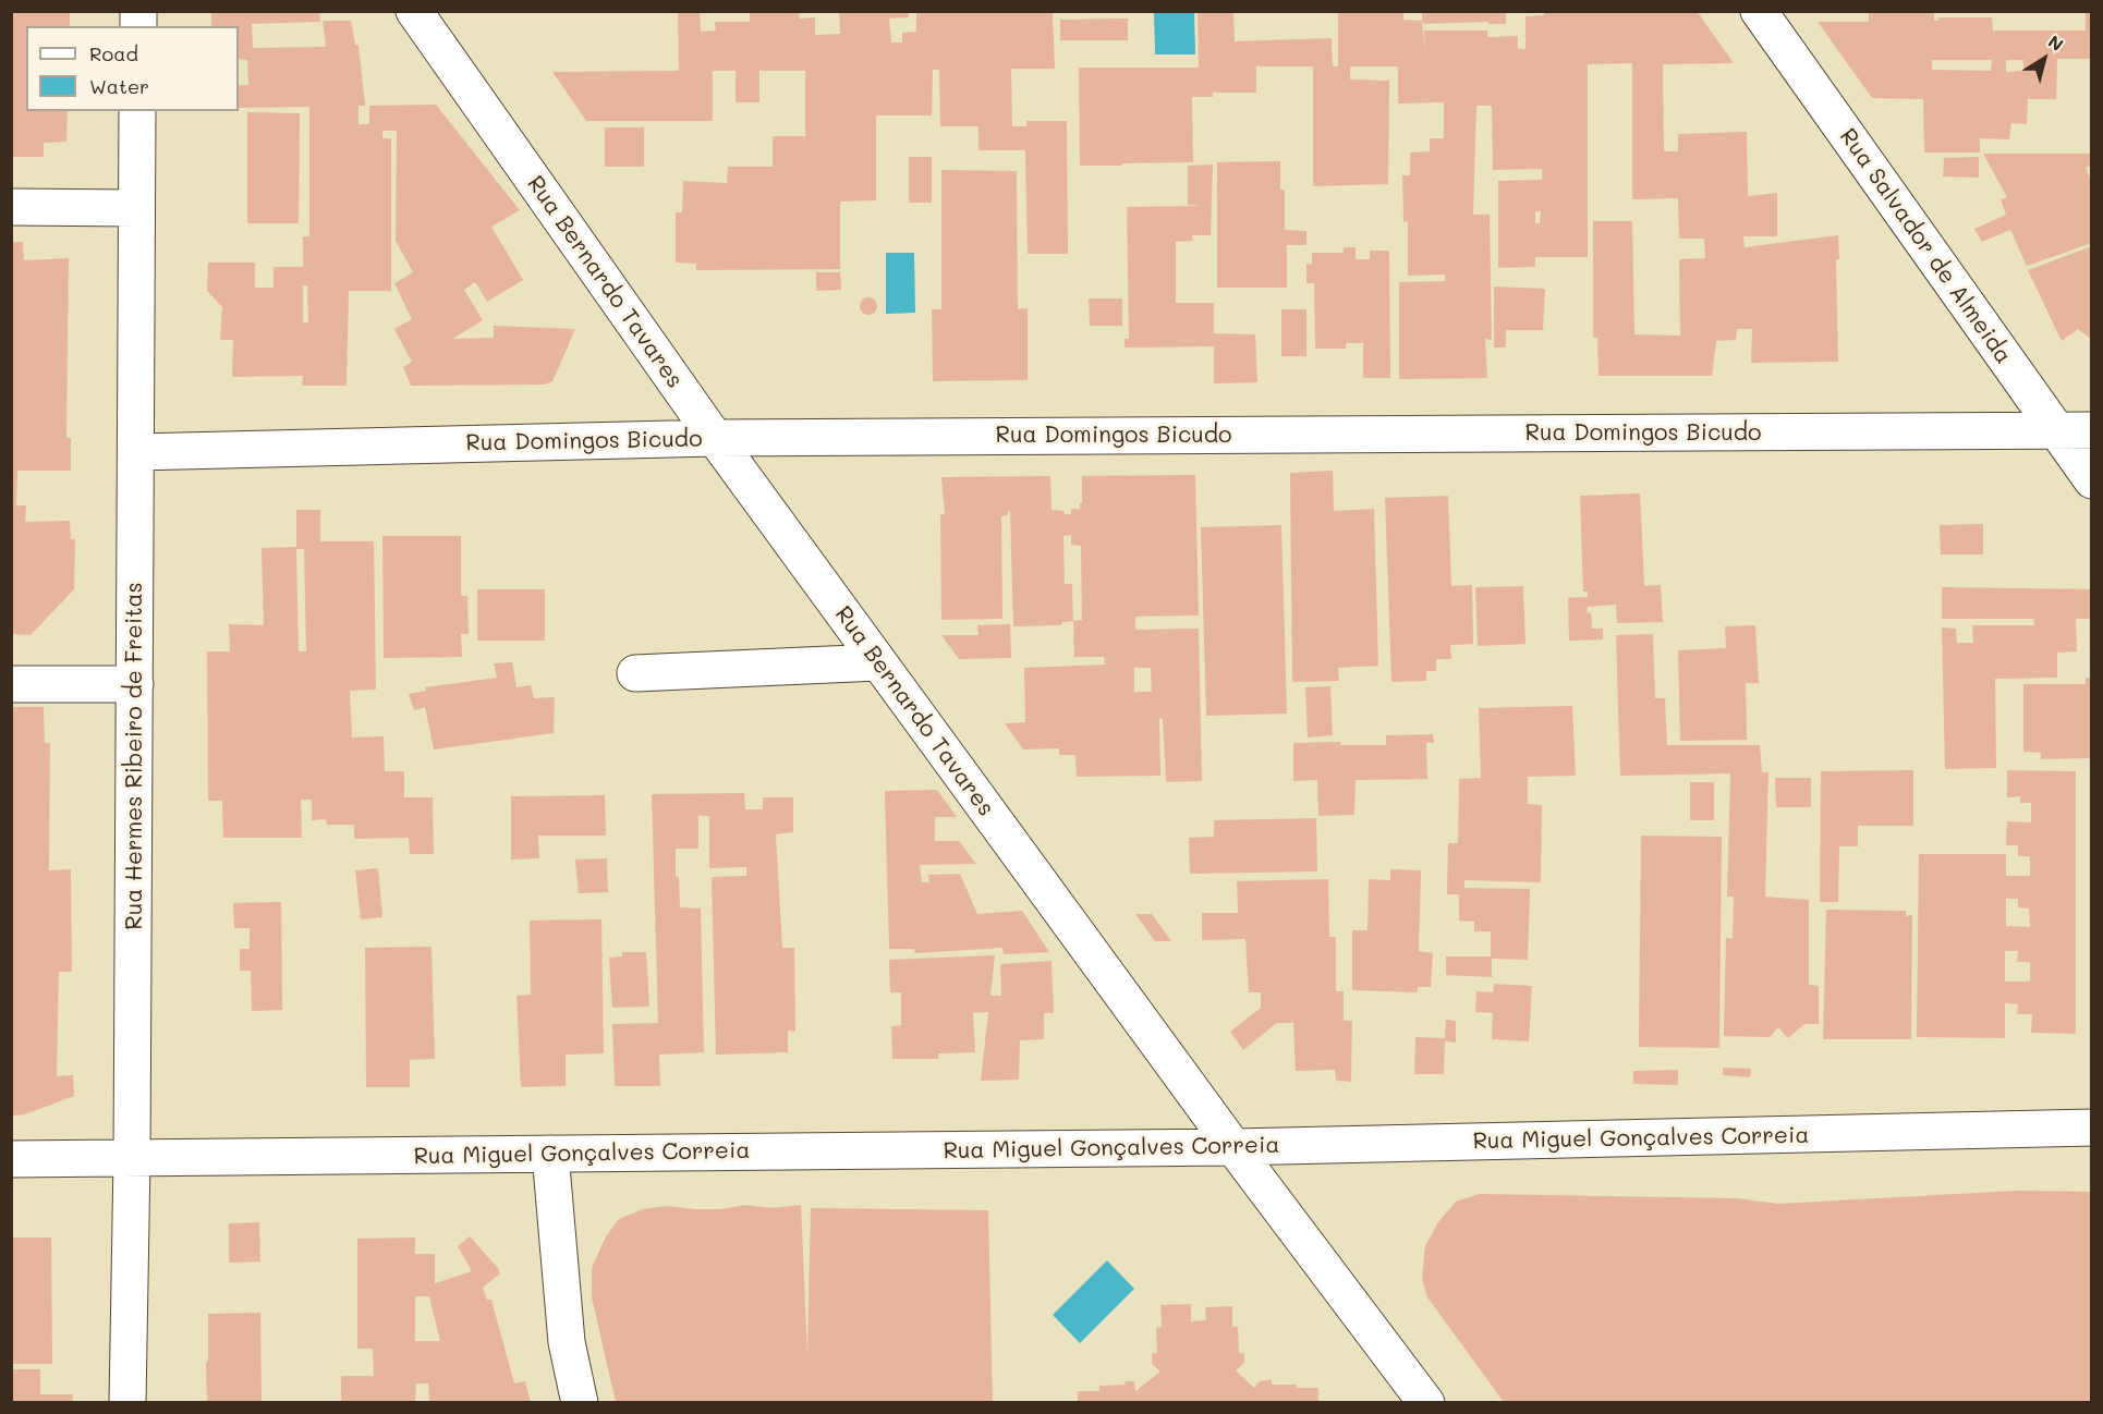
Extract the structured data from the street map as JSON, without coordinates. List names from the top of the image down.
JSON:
{
  "streets": {
    "street": [
      "Rua Salvador de Almeida",
      "Rua Bernardo Tavares",
      "Rua Domingos Bicudo",
      "Rua Hermes Ribeiro de Freitas",
      "Rua Miguel Gonçalves Correia"
    ]
  },
  "crossings": [
    ["Rua Salvador de Almeida", "Rua Domingos Bicudo"],
    ["Rua Bernardo Tavares", "Rua Domingos Bicudo"],
    ["Rua Bernardo Tavares", "Rua Miguel Gonçalves Correia"],
    ["Rua Domingos Bicudo", "Rua Hermes Ribeiro de Freitas"],
    ["Rua Hermes Ribeiro de Freitas", "Rua Miguel Gonçalves Correia"]
  ],
  "legend": ["Road", "Water"],
  "north": "top right"
}
